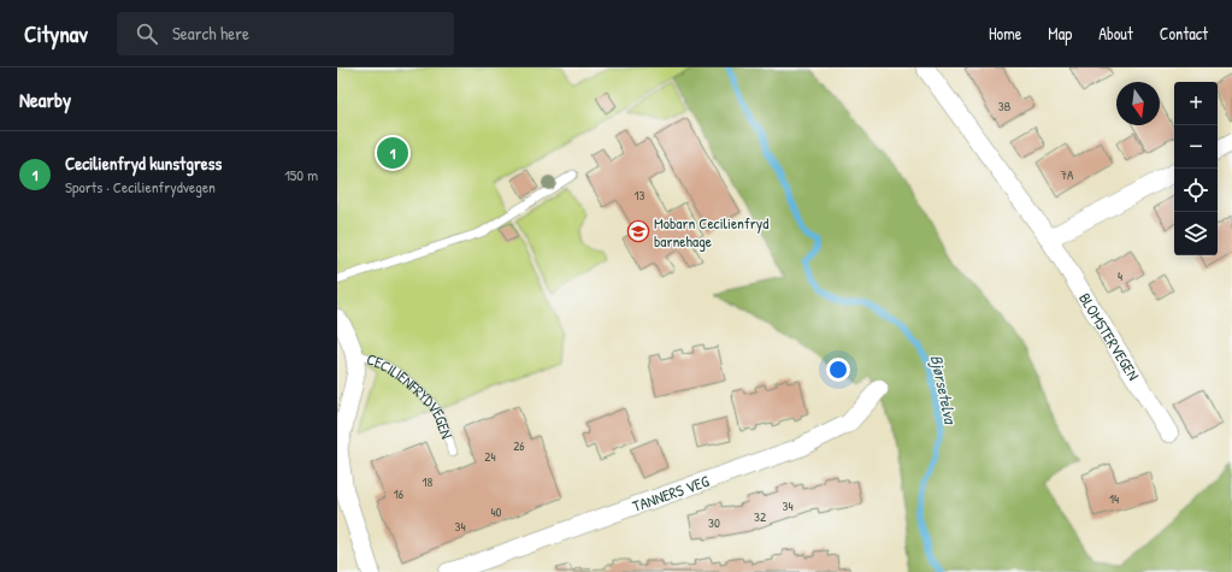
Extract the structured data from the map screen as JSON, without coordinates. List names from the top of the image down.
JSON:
{
  "streets": {
    "street": ["BLOMSTERVEGEN", "CECILIENFRYDVEGEN", "TANNERS VEG"]
  },
  "water": ["Bjørsetelva"],
  "places": {
    "school or university": ["Mobarn Cecilienfryd barnehage"]
  },
  "house_numbers": [
    "3B",
    "7A",
    "13",
    "4",
    "26",
    "24",
    "18",
    "16",
    "14",
    "34",
    "40",
    "32",
    "30",
    "34"
  ],
  "north": "bottom",
  "page": {
    "header": "Citynav",
    "search": "Search here",
    "nav": [
      "Home",
      "Map",
      "About",
      "Contact"
    ],
    "heading": "Nearby",
    "map_buttons": ["+", "−"],
    "list": [
      {
        "mark": "1",
        "name": "Cecilienfryd kunstgress",
        "note": "Sports · Cecilienfrydvegen",
        "value": "150 m"
      }
    ],
    "pins": "1"
  }
}
